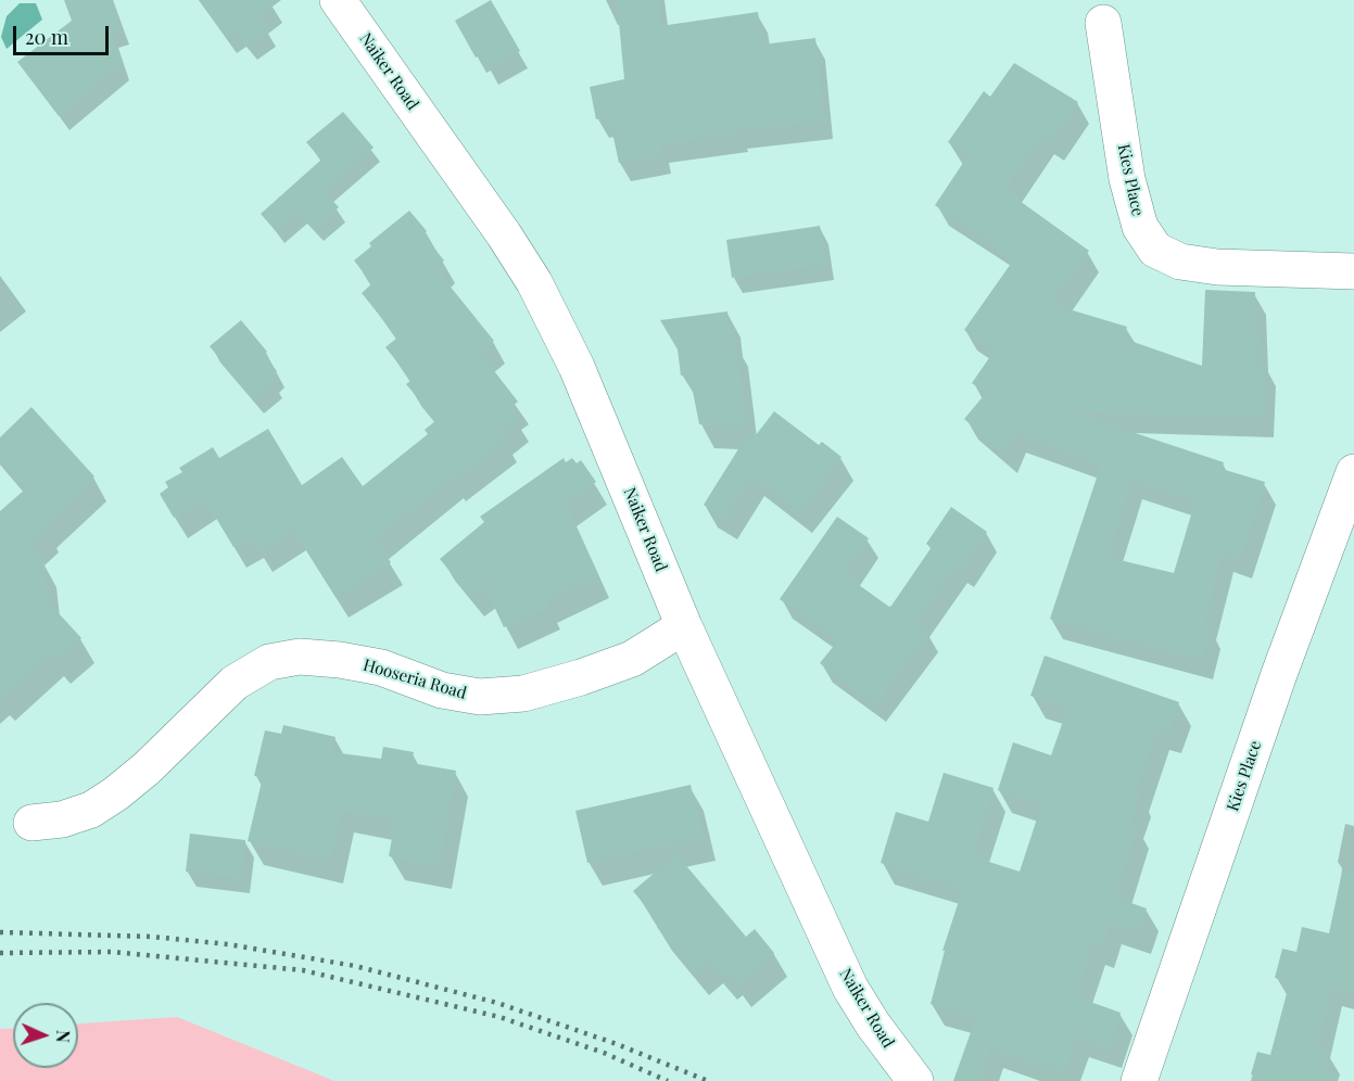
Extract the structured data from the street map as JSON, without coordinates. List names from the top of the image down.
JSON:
{
  "streets": {
    "street": ["Naiker Road", "Kies Place", "Hooseria Road"]
  },
  "crossings": [
    ["Naiker Road", "Hooseria Road"]
  ],
  "scale_bar": "20 m",
  "north": "right"
}
